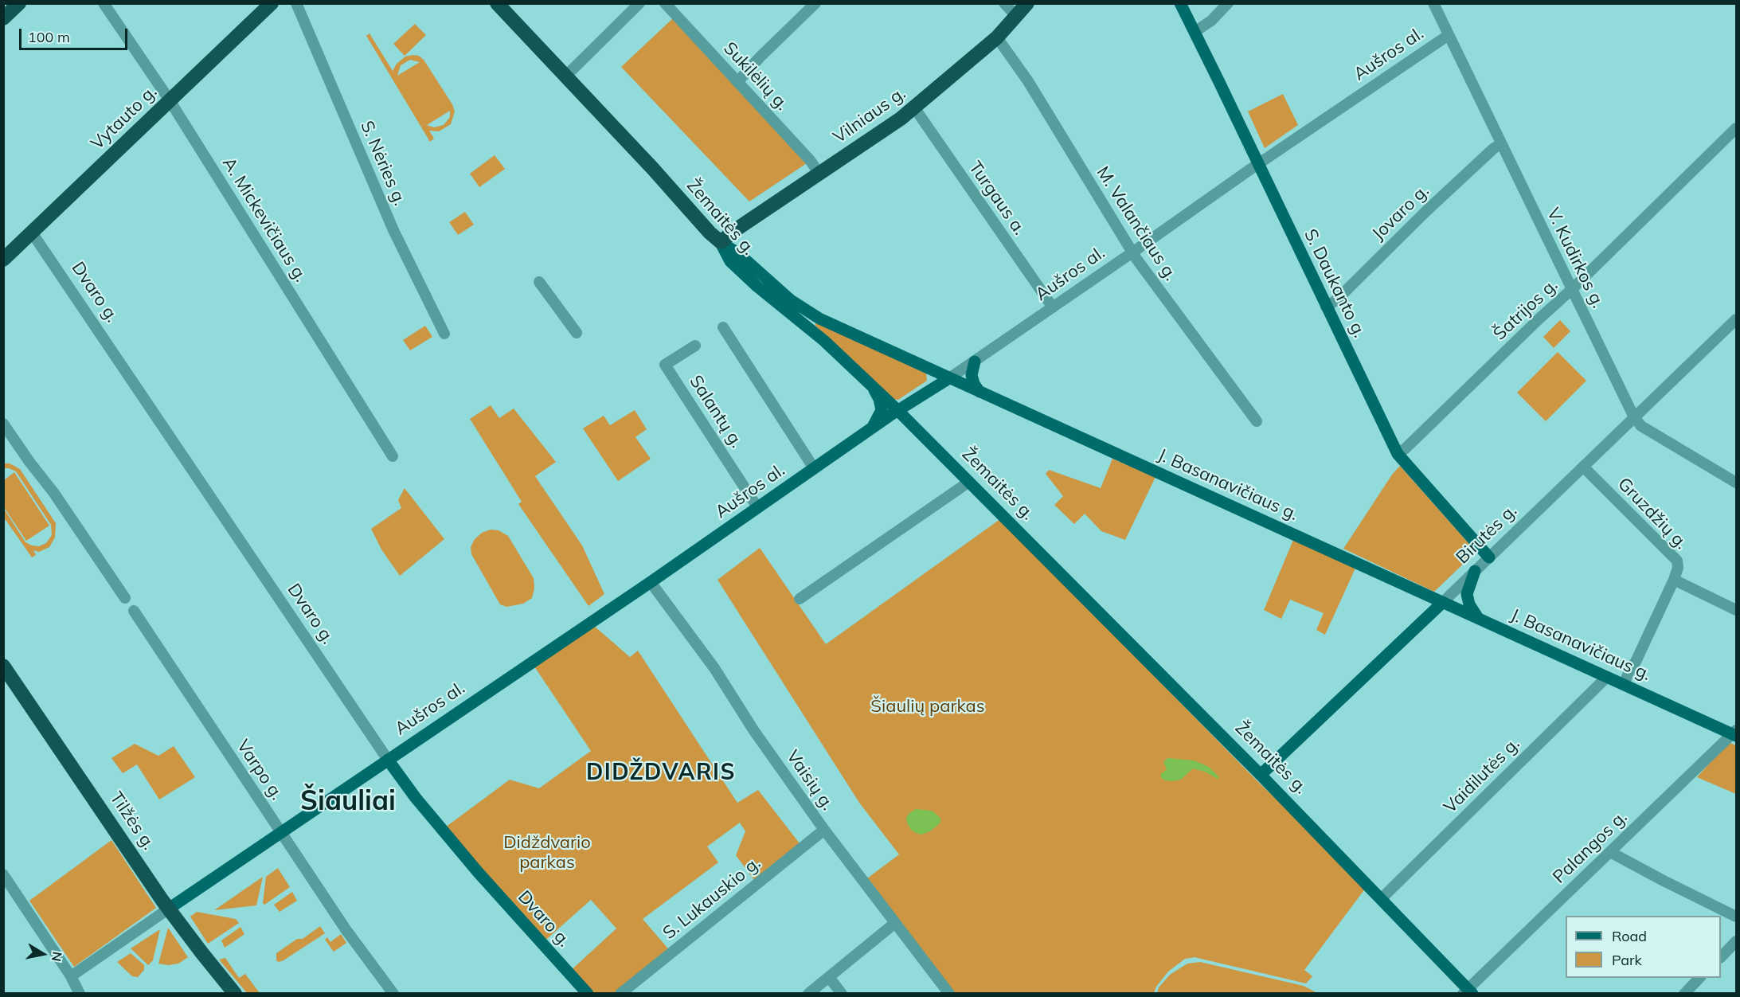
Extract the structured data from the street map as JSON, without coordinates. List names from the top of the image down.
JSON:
{
  "streets": {
    "highway": [
      "Vilniaus g.",
      "Vytauto g.",
      "Žemaitės g.",
      "Tilžės g."
    ],
    "main road": [
      "Aušros al.",
      "S. Daukanto g.",
      "Dvaro g.",
      "J. Basanavičiaus g.",
      "Birutės g."
    ],
    "street": [
      "Sukilėlių g.",
      "S. Nėries g.",
      "Turgaus a.",
      "Jovaro g.",
      "A. Mickevičiaus g.",
      "M. Valančiaus g.",
      "V. Kudirkos g.",
      "Šatrijos g.",
      "Salantų g.",
      "Gruzdžių g.",
      "Varpo g.",
      "Vaidilutės g.",
      "Vaisių g.",
      "Palangos g.",
      "S. Lukauskio g."
    ]
  },
  "crossings": [
    ["Aušros al.", "Turgaus a."],
    ["Aušros al.", "Žemaitės g."],
    ["Aušros al.", "M. Valančiaus g."],
    ["Aušros al.", "V. Kudirkos g."],
    ["Aušros al.", "S. Daukanto g."],
    ["Aušros al.", "Dvaro g."],
    ["Aušros al.", "Salantų g."],
    ["Aušros al.", "J. Basanavičiaus g."],
    ["Aušros al.", "Varpo g."],
    ["Aušros al.", "Vaisių g."],
    ["Aušros al.", "Tilžės g."],
    ["Sukilėlių g.", "Vilniaus g."],
    ["Vilniaus g.", "Turgaus a."],
    ["Vilniaus g.", "Žemaitės g."],
    ["Vilniaus g.", "M. Valančiaus g."],
    ["Vilniaus g.", "J. Basanavičiaus g."],
    ["Vytauto g.", "A. Mickevičiaus g."],
    ["Vytauto g.", "Dvaro g."],
    ["Jovaro g.", "V. Kudirkos g."],
    ["Jovaro g.", "S. Daukanto g."],
    ["Žemaitės g.", "J. Basanavičiaus g."],
    ["Žemaitės g.", "Birutės g."],
    ["Žemaitės g.", "Vaidilutės g."],
    ["Žemaitės g.", "Palangos g."],
    ["V. Kudirkos g.", "Šatrijos g."],
    ["V. Kudirkos g.", "Birutės g."],
    ["S. Daukanto g.", "Šatrijos g."],
    ["S. Daukanto g.", "Birutės g."],
    ["J. Basanavičiaus g.", "Birutės g."],
    ["J. Basanavičiaus g.", "Vaidilutės g."],
    ["J. Basanavičiaus g.", "Palangos g."],
    ["Gruzdžių g.", "Birutės g."],
    ["Vaisių g.", "S. Lukauskio g."]
  ],
  "districts": ["DIDŽDVARIS", "Šiauliai"],
  "parks": ["Šiaulių parkas", "Didždvario parkas"],
  "legend": ["Road", "Park"],
  "scale_bar": "100 m",
  "north": "right"
}
